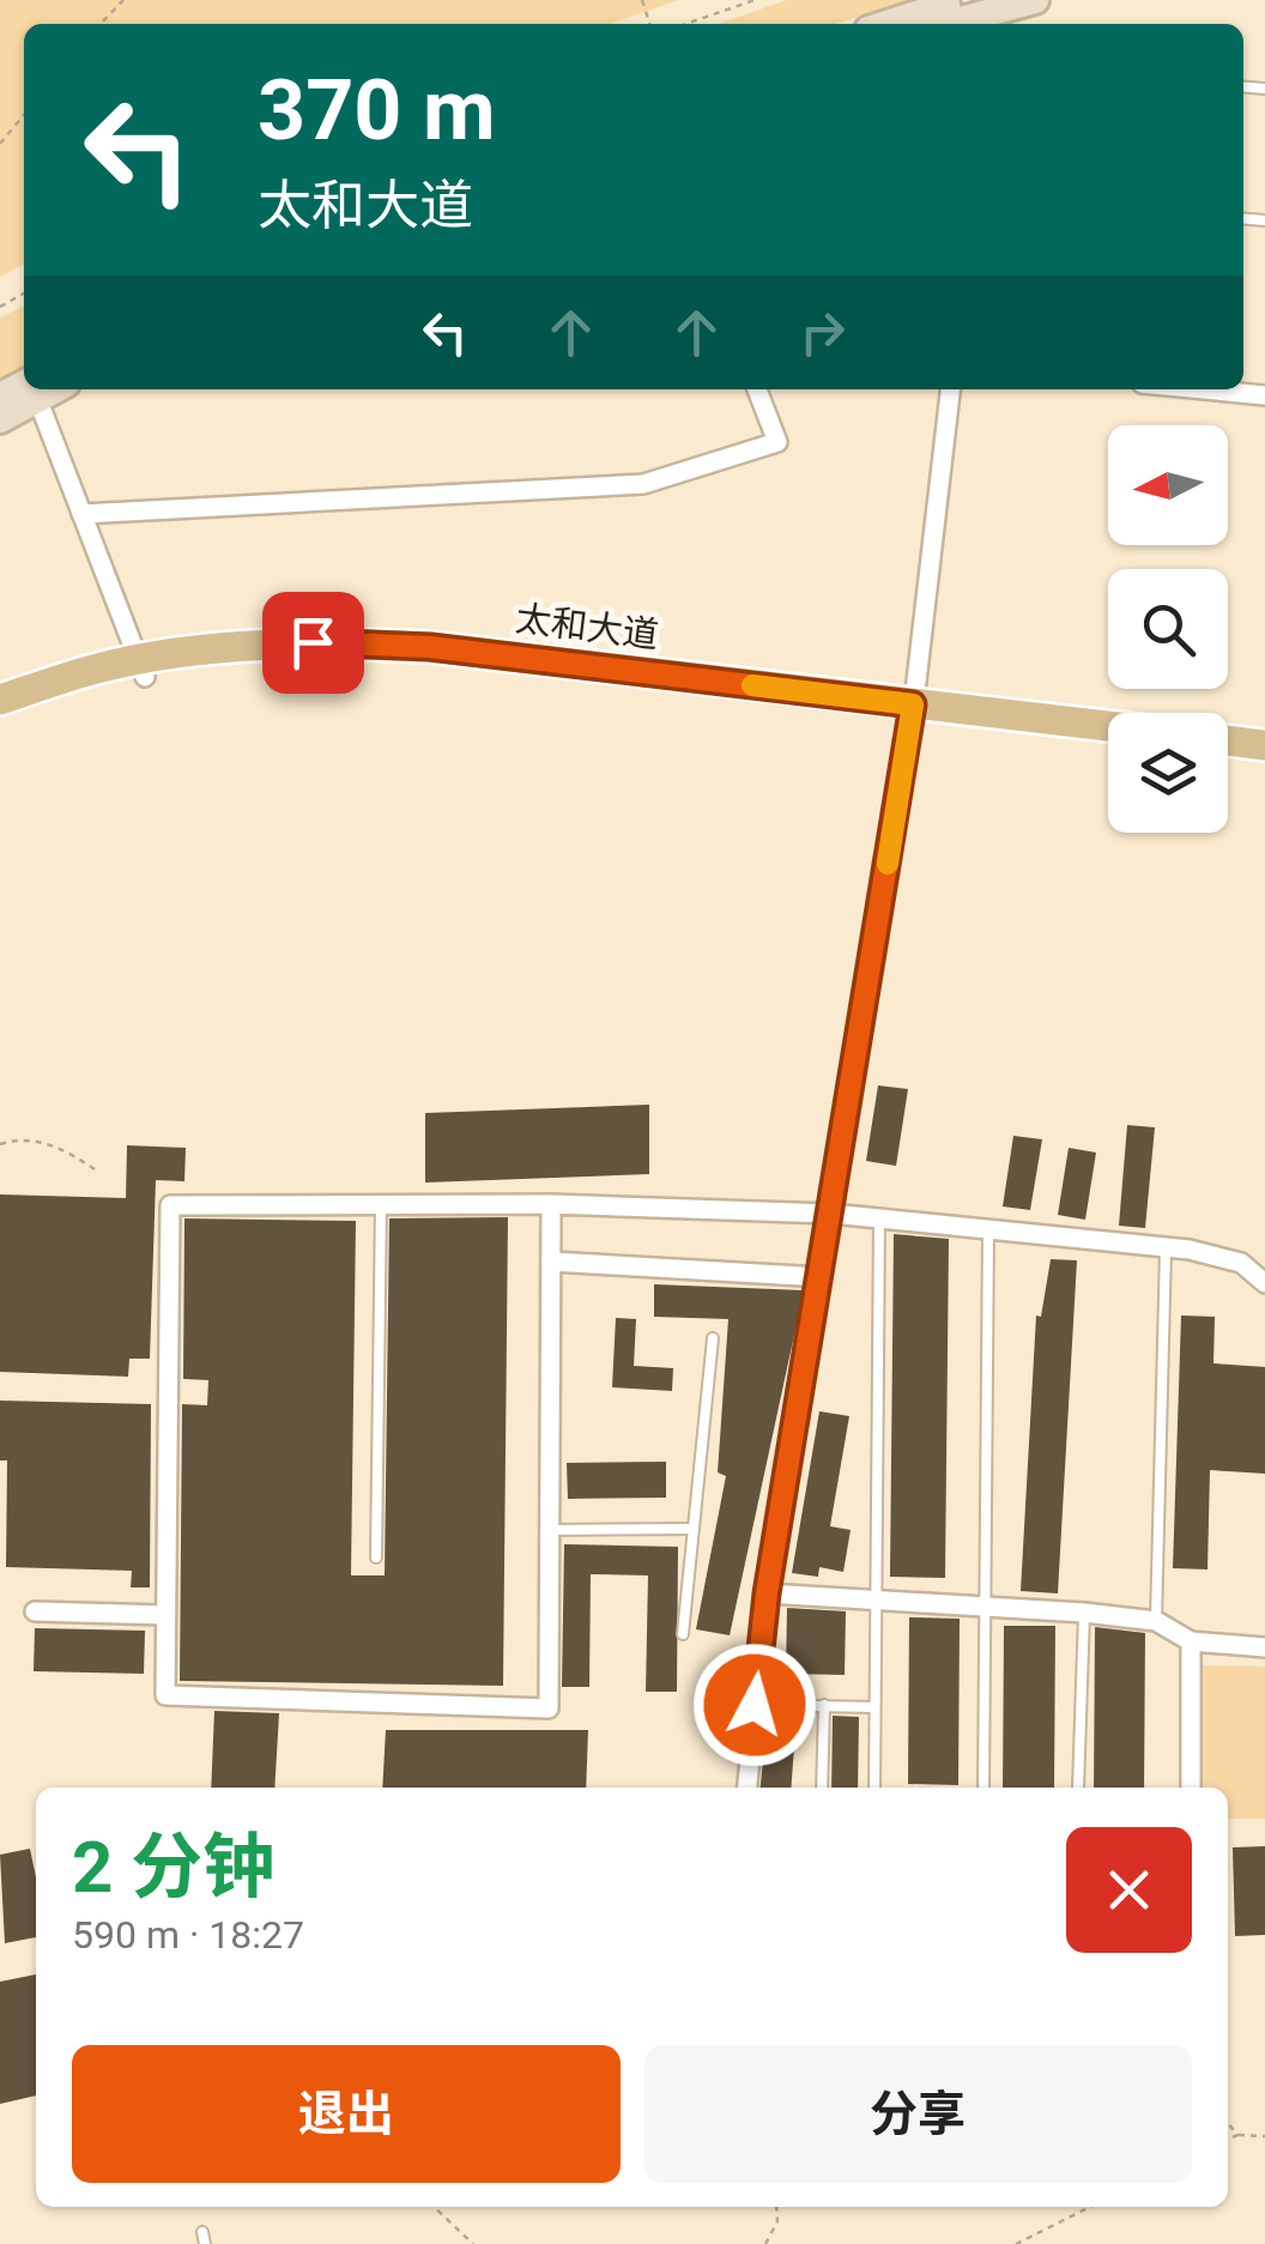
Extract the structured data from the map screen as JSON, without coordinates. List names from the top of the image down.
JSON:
{
  "streets": {
    "main road": ["太和大道"]
  },
  "north": "left",
  "page": {
    "turn": ["370 m", "太和大道"],
    "heading": ["2 分钟", "590 m · 18:27"],
    "buttons": ["退出", "分享"]
  }
}
